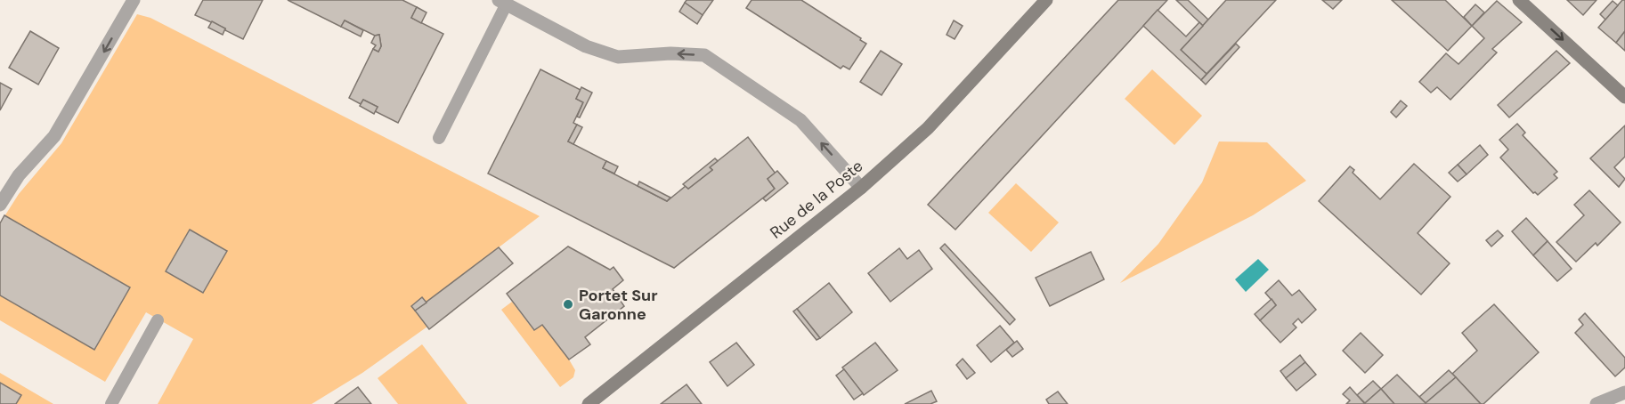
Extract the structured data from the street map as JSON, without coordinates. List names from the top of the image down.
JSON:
{
  "streets": {
    "street": ["Rue de la Poste"]
  },
  "places": ["Portet Sur Garonne"]
}
